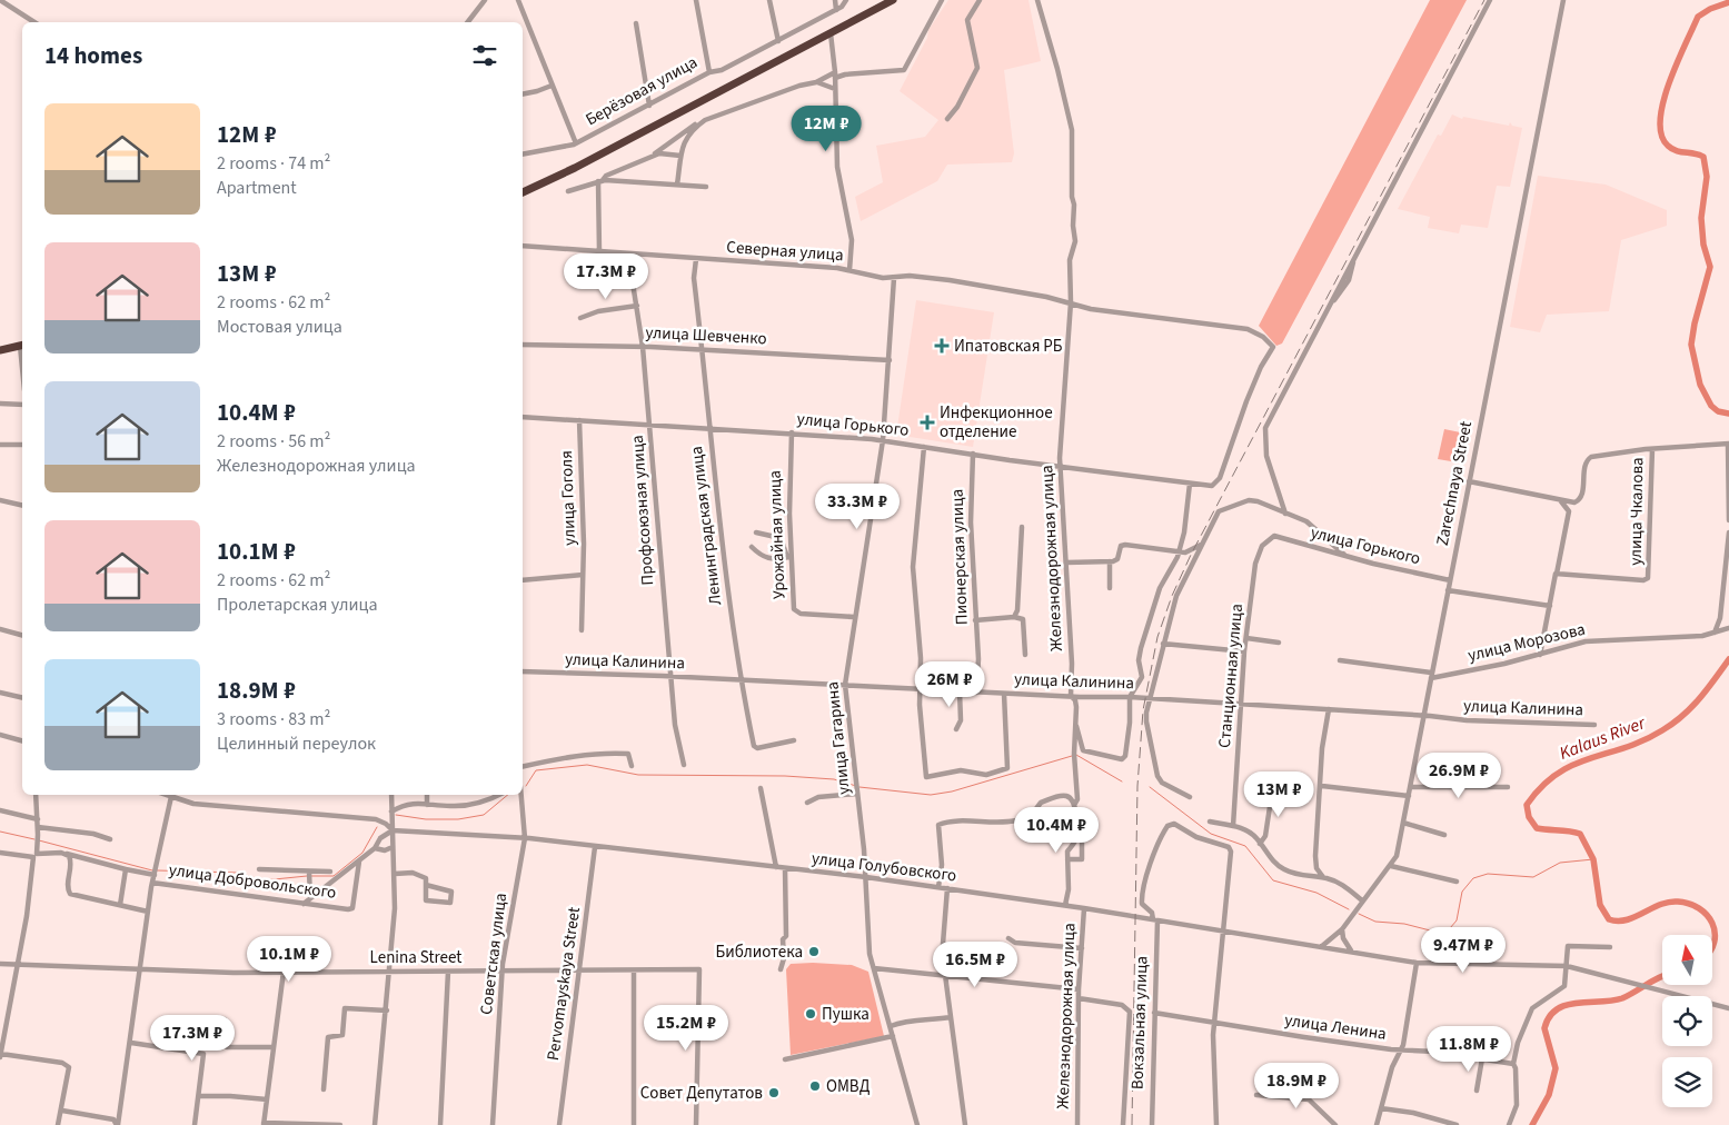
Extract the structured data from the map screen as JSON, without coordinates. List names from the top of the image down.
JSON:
{
  "streets": {
    "street": [
      "Берёзовая улица",
      "Северная улица",
      "улица Шевченко",
      "улица Горького",
      "Zarechnaya Street",
      "улица Гоголя",
      "Профсоюзная улица",
      "улица Чкалова",
      "Ленинградская улица",
      "Урожайная улица",
      "Пионерская улица",
      "Железнодорожная улица",
      "улица Морозова",
      "улица Калинина",
      "Станционная улица",
      "улица Гагарина",
      "улица Голубовского",
      "улица Добровольского",
      "Советская улица",
      "Lenina Street",
      "Pervomayskaya Street",
      "Вокзальная улица",
      "улица Ленина"
    ]
  },
  "crossings": [
    ["Северная улица", "улица Горького"],
    ["Северная улица", "Профсоюзная улица"],
    ["Северная улица", "Ленинградская улица"],
    ["Северная улица", "Железнодорожная улица"],
    ["Северная улица", "улица Гагарина"],
    ["улица Шевченко", "Профсоюзная улица"],
    ["улица Шевченко", "Ленинградская улица"],
    ["улица Шевченко", "улица Гагарина"],
    ["улица Горького", "Zarechnaya Street"],
    ["улица Горького", "улица Гоголя"],
    ["улица Горького", "Профсоюзная улица"],
    ["улица Горького", "Ленинградская улица"],
    ["улица Горького", "Урожайная улица"],
    ["улица Горького", "Пионерская улица"],
    ["улица Горького", "Железнодорожная улица"],
    ["улица Горького", "Станционная улица"],
    ["улица Горького", "улица Гагарина"],
    ["Zarechnaya Street", "улица Морозова"],
    ["Zarechnaya Street", "улица Калинина"],
    ["Zarechnaya Street", "улица Голубовского"],
    ["Профсоюзная улица", "улица Калинина"],
    ["Ленинградская улица", "улица Калинина"],
    ["Урожайная улица", "улица Гагарина"],
    ["Пионерская улица", "улица Калинина"],
    ["Железнодорожная улица", "улица Калинина"],
    ["Железнодорожная улица", "улица Голубовского"],
    ["Железнодорожная улица", "Вокзальная улица"],
    ["улица Калинина", "Станционная улица"],
    ["улица Калинина", "улица Гагарина"],
    ["улица Гагарина", "улица Голубовского"],
    ["улица Голубовского", "Советская улица"],
    ["улица Голубовского", "Pervomayskaya Street"],
    ["улица Голубовского", "Вокзальная улица"],
    ["Советская улица", "Lenina Street"],
    ["Lenina Street", "Pervomayskaya Street"],
    ["Вокзальная улица", "улица Ленина"]
  ],
  "water": ["Kalaus River"],
  "places": {
    "health": ["Ипатовская РБ", "Инфекционное отделение"],
    "other": [
      "Библиотека",
      "Пушка",
      "ОМВД",
      "Совет Депутатов"
    ]
  },
  "north": "top",
  "page": {
    "heading": "14 homes",
    "list": [
      {
        "name": "12M ₽",
        "note": "2 rooms · 74 m² · Apartment"
      },
      {
        "name": "13M ₽",
        "note": "2 rooms · 62 m² · Мостовая улица"
      },
      {
        "name": "10.4M ₽",
        "note": "2 rooms · 56 m² · Железнодорожная улица"
      },
      {
        "name": "10.1M ₽",
        "note": "2 rooms · 62 m² · Пролетарская улица"
      },
      {
        "name": "18.9M ₽",
        "note": "3 rooms · 83 m² · Целинный переулок"
      }
    ],
    "price": [
      "12M ₽",
      "17.3M ₽",
      "33.3M ₽",
      "26M ₽",
      "26.9M ₽",
      "13M ₽",
      "10.4M ₽",
      "9.47M ₽",
      "10.1M ₽",
      "16.5M ₽",
      "15.2M ₽",
      "17.3M ₽",
      "11.8M ₽",
      "18.9M ₽"
    ]
  }
}
